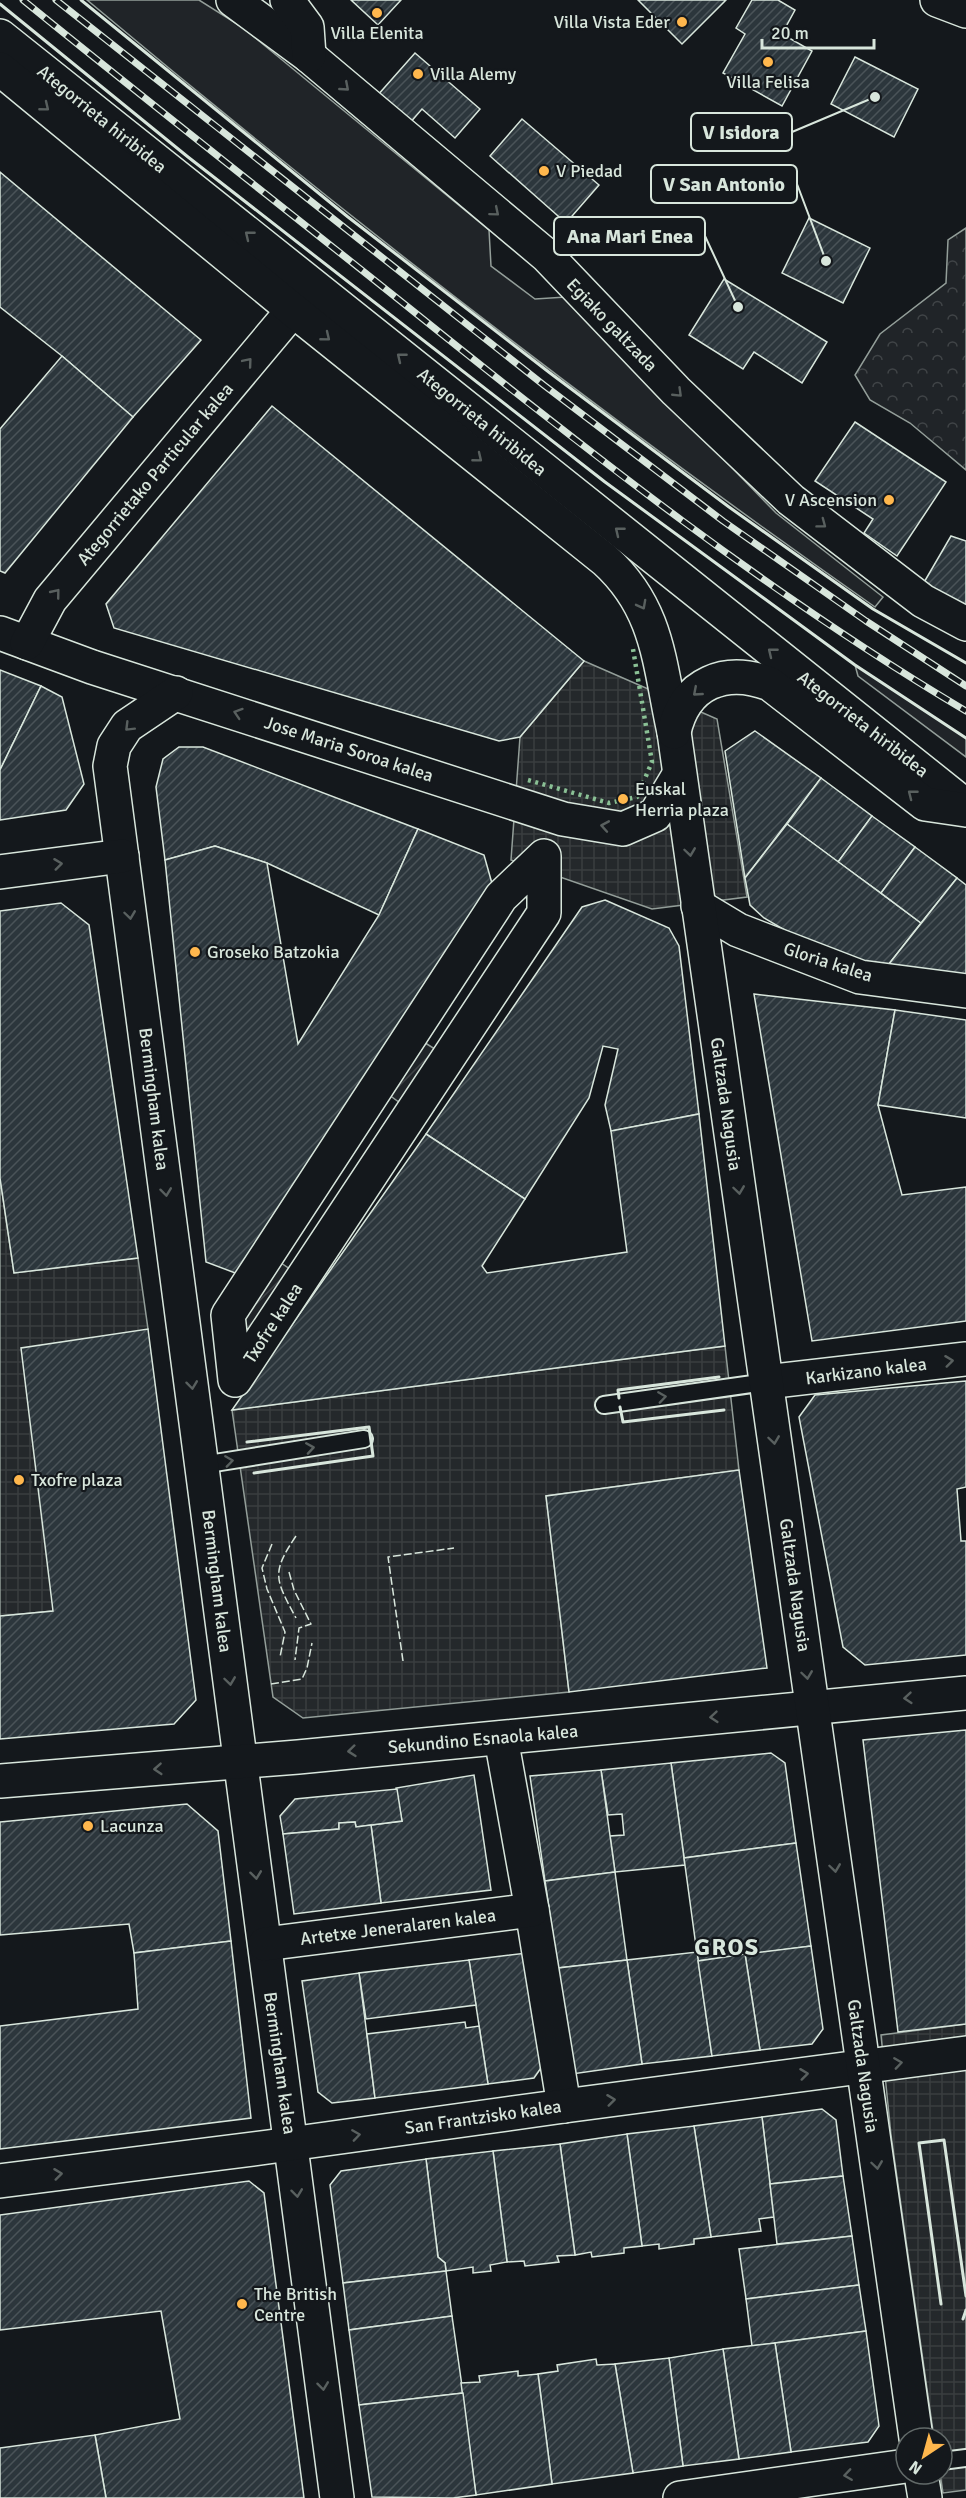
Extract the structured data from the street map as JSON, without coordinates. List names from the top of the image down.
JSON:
{
  "streets": {
    "street": [
      "Ategorrieta hiribidea",
      "Egiako galtzada",
      "Ategorrietako Particular kalea",
      "Jose Maria Soroa kalea",
      "Gloria kalea",
      "Bermingham kalea",
      "Galtzada Nagusia",
      "Txofre kalea",
      "Karkizano kalea",
      "Sekundino Esnaola kalea",
      "Artetxe Jeneralaren kalea",
      "San Frantzisko kalea"
    ]
  },
  "crossings": [
    ["Ategorrieta hiribidea", "Ategorrietako Particular kalea"],
    ["Ategorrieta hiribidea", "Galtzada Nagusia"],
    ["Ategorrietako Particular kalea", "Jose Maria Soroa kalea"],
    ["Jose Maria Soroa kalea", "Bermingham kalea"],
    ["Jose Maria Soroa kalea", "Galtzada Nagusia"],
    ["Gloria kalea", "Galtzada Nagusia"],
    ["Bermingham kalea", "Sekundino Esnaola kalea"],
    ["Bermingham kalea", "Artetxe Jeneralaren kalea"],
    ["Bermingham kalea", "San Frantzisko kalea"],
    ["Galtzada Nagusia", "Karkizano kalea"],
    ["Galtzada Nagusia", "Sekundino Esnaola kalea"],
    ["Galtzada Nagusia", "San Frantzisko kalea"]
  ],
  "one_way": [
    "Egiako galtzada",
    "Ategorrietako Particular kalea",
    "Jose Maria Soroa kalea",
    "Bermingham kalea",
    "Galtzada Nagusia",
    "Karkizano kalea",
    "Sekundino Esnaola kalea",
    "San Frantzisko kalea"
  ],
  "districts": ["GROS"],
  "places": [
    "Villa Elenita",
    "Villa Vista Eder",
    "Villa Felisa",
    "Villa Alemy",
    "V Isidora",
    "V Piedad",
    "V San Antonio",
    "Ana Mari Enea",
    "V Ascension",
    "Euskal Herria plaza",
    "Groseko Batzokia",
    "Txofre plaza",
    "Lacunza",
    "The British Centre"
  ],
  "scale_bar": "20 m",
  "north": "bottom left"
}
